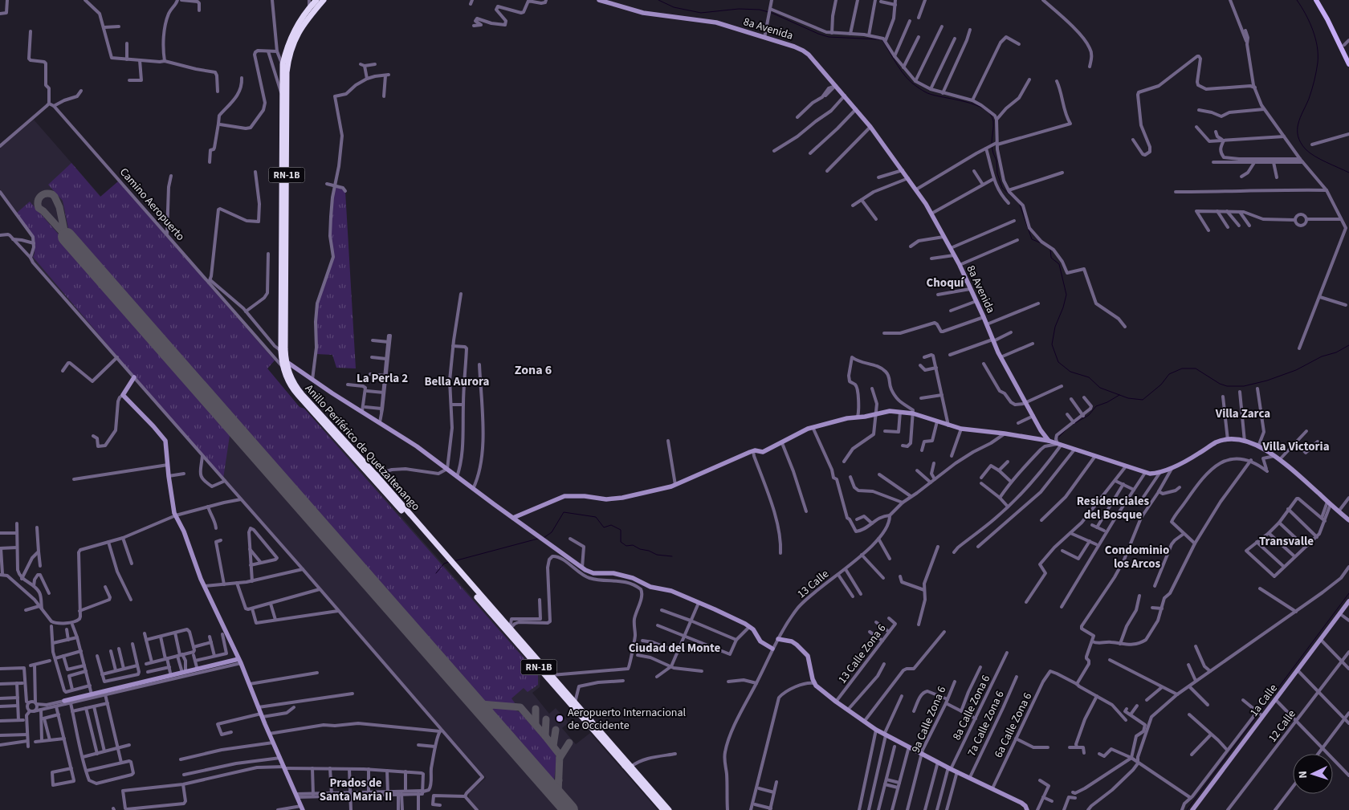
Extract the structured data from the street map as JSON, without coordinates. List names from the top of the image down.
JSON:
{
  "streets": {
    "highway": ["RN-1B", "Anillo Periférico de Quetzaltenango"],
    "street": [
      "8a Avenida",
      "Camino Aeropuerto",
      "13 Calle",
      "13 Calle Zona 6",
      "1a Calle",
      "8a Calle Zona 6",
      "9a Calle Zona 6",
      "7a Calle Zona 6",
      "6a Calle Zona 6",
      "12 Calle"
    ]
  },
  "crossings": [
    ["Camino Aeropuerto", "Anillo Periférico de Quetzaltenango"]
  ],
  "districts": [
    "Choquí",
    "Zona 6",
    "La Perla 2",
    "Bella Aurora",
    "Villa Zarca",
    "Villa Victoria",
    "Residenciales del Bosque",
    "Transvalle",
    "Condominio los Arcos",
    "Ciudad del Monte",
    "Prados de Santa Maria II"
  ],
  "places": ["Aeropuerto Internacional de Occidente"],
  "north": "left"
}
